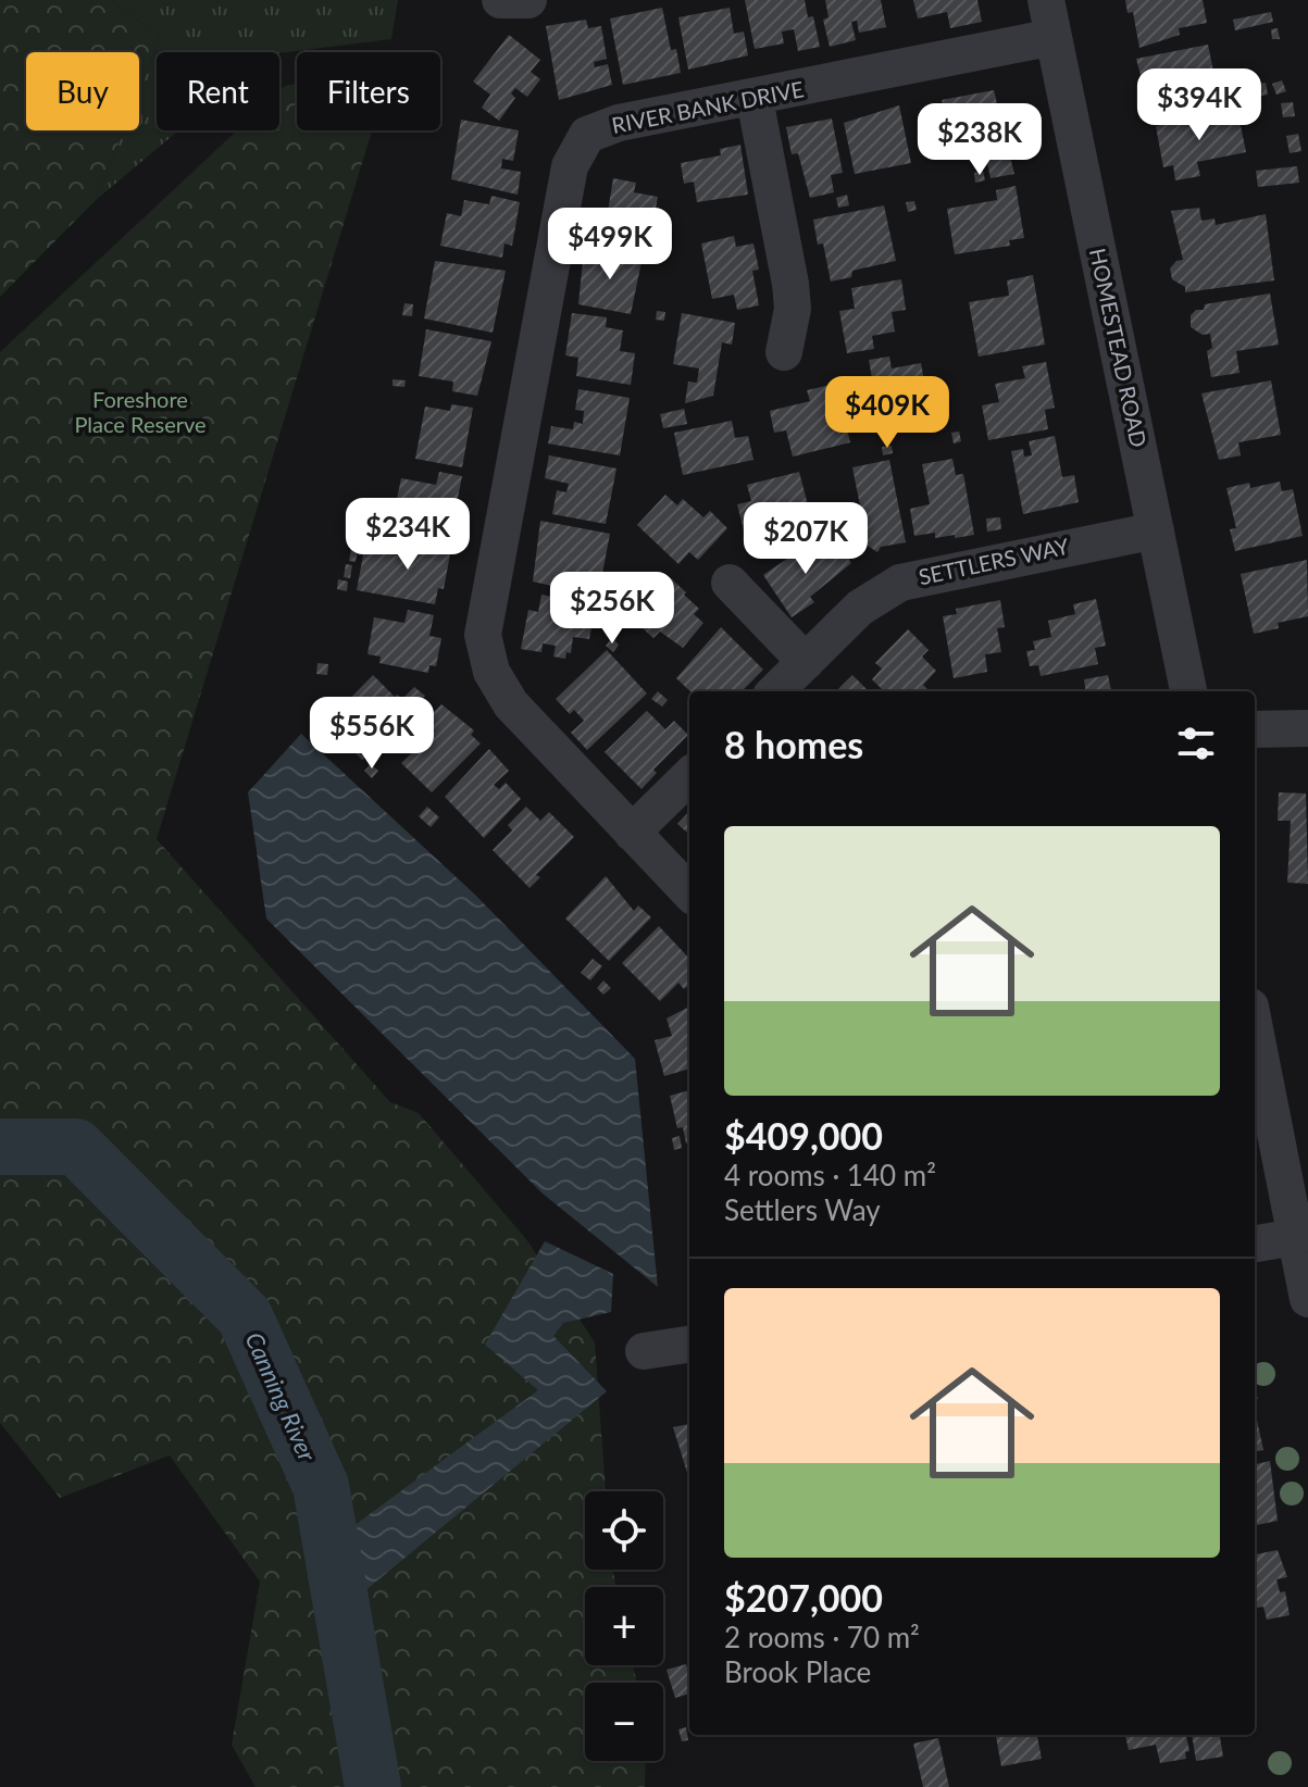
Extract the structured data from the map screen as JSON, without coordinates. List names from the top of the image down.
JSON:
{
  "streets": {
    "street": ["RIVER BANK DRIVE", "HOMESTEAD ROAD", "SETTLERS WAY"]
  },
  "crossings": [
    ["RIVER BANK DRIVE", "HOMESTEAD ROAD"],
    ["HOMESTEAD ROAD", "SETTLERS WAY"]
  ],
  "water": ["Canning River"],
  "parks": ["Foreshore Place Reserve"],
  "page": {
    "chip": ["Buy", "Rent", "Filters"],
    "price": [
      "$394K",
      "$238K",
      "$499K",
      "$409K",
      "$234K",
      "$207K",
      "$256K",
      "$556K"
    ],
    "heading": "8 homes",
    "list": [
      {
        "name": "$409,000",
        "note": "4 rooms · 140 m² · Settlers Way"
      },
      {
        "name": "$207,000",
        "note": "2 rooms · 70 m² · Brook Place"
      }
    ],
    "map_buttons": ["+", "−"]
  }
}
